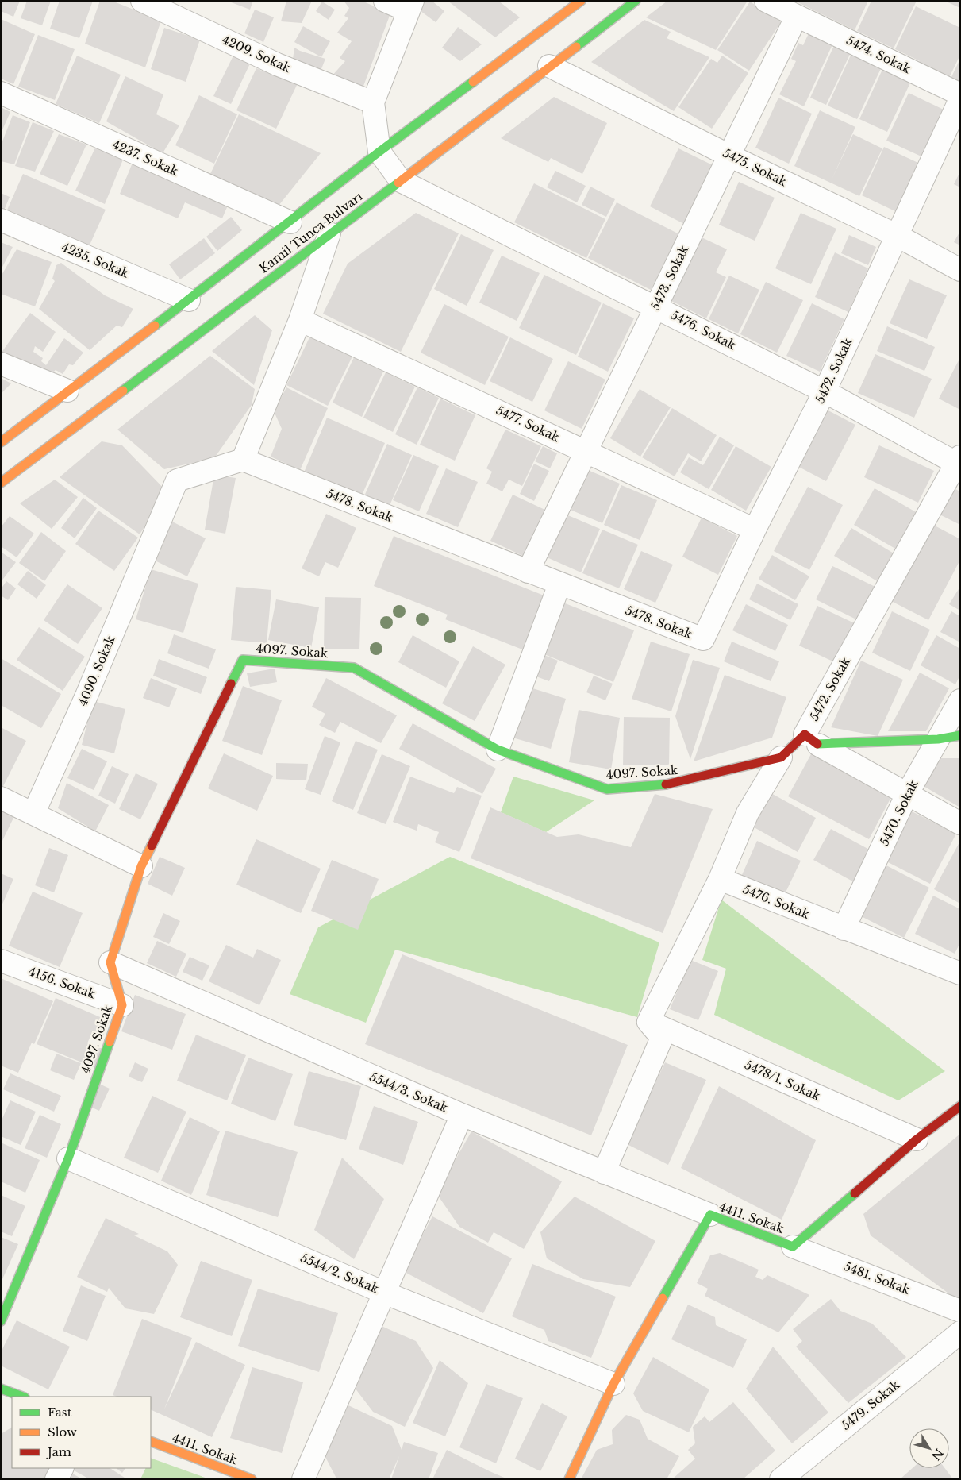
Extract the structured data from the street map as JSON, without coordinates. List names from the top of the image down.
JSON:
{
  "streets": {
    "street": [
      "4209. Sokak",
      "5474. Sokak",
      "4237. Sokak",
      "5475. Sokak",
      "Kamil Tunca Bulvarı",
      "4235. Sokak",
      "5473. Sokak",
      "5476. Sokak",
      "5472. Sokak",
      "5477. Sokak",
      "5478. Sokak",
      "4097. Sokak",
      "4090. Sokak",
      "5470. Sokak",
      "4156. Sokak",
      "5478/1. Sokak",
      "5544/3. Sokak",
      "4411. Sokak",
      "5544/2. Sokak",
      "5481. Sokak",
      "5479. Sokak"
    ]
  },
  "crossings": [
    ["5474. Sokak", "5473. Sokak"],
    ["4237. Sokak", "Kamil Tunca Bulvarı"],
    ["5475. Sokak", "Kamil Tunca Bulvarı"],
    ["5475. Sokak", "5473. Sokak"],
    ["5475. Sokak", "5472. Sokak"],
    ["Kamil Tunca Bulvarı", "4235. Sokak"],
    ["Kamil Tunca Bulvarı", "5476. Sokak"],
    ["5473. Sokak", "5476. Sokak"],
    ["5473. Sokak", "5477. Sokak"],
    ["5473. Sokak", "5478. Sokak"],
    ["5476. Sokak", "5472. Sokak"],
    ["5476. Sokak", "5470. Sokak"],
    ["5472. Sokak", "5477. Sokak"],
    ["5472. Sokak", "5478. Sokak"],
    ["5478. Sokak", "4090. Sokak"],
    ["4097. Sokak", "4156. Sokak"],
    ["4097. Sokak", "5544/3. Sokak"],
    ["4097. Sokak", "5544/2. Sokak"],
    ["5478/1. Sokak", "4411. Sokak"],
    ["5544/3. Sokak", "4411. Sokak"],
    ["4411. Sokak", "5544/2. Sokak"],
    ["4411. Sokak", "5481. Sokak"]
  ],
  "legend": ["Fast", "Slow", "Jam"],
  "north": "bottom right"
}
